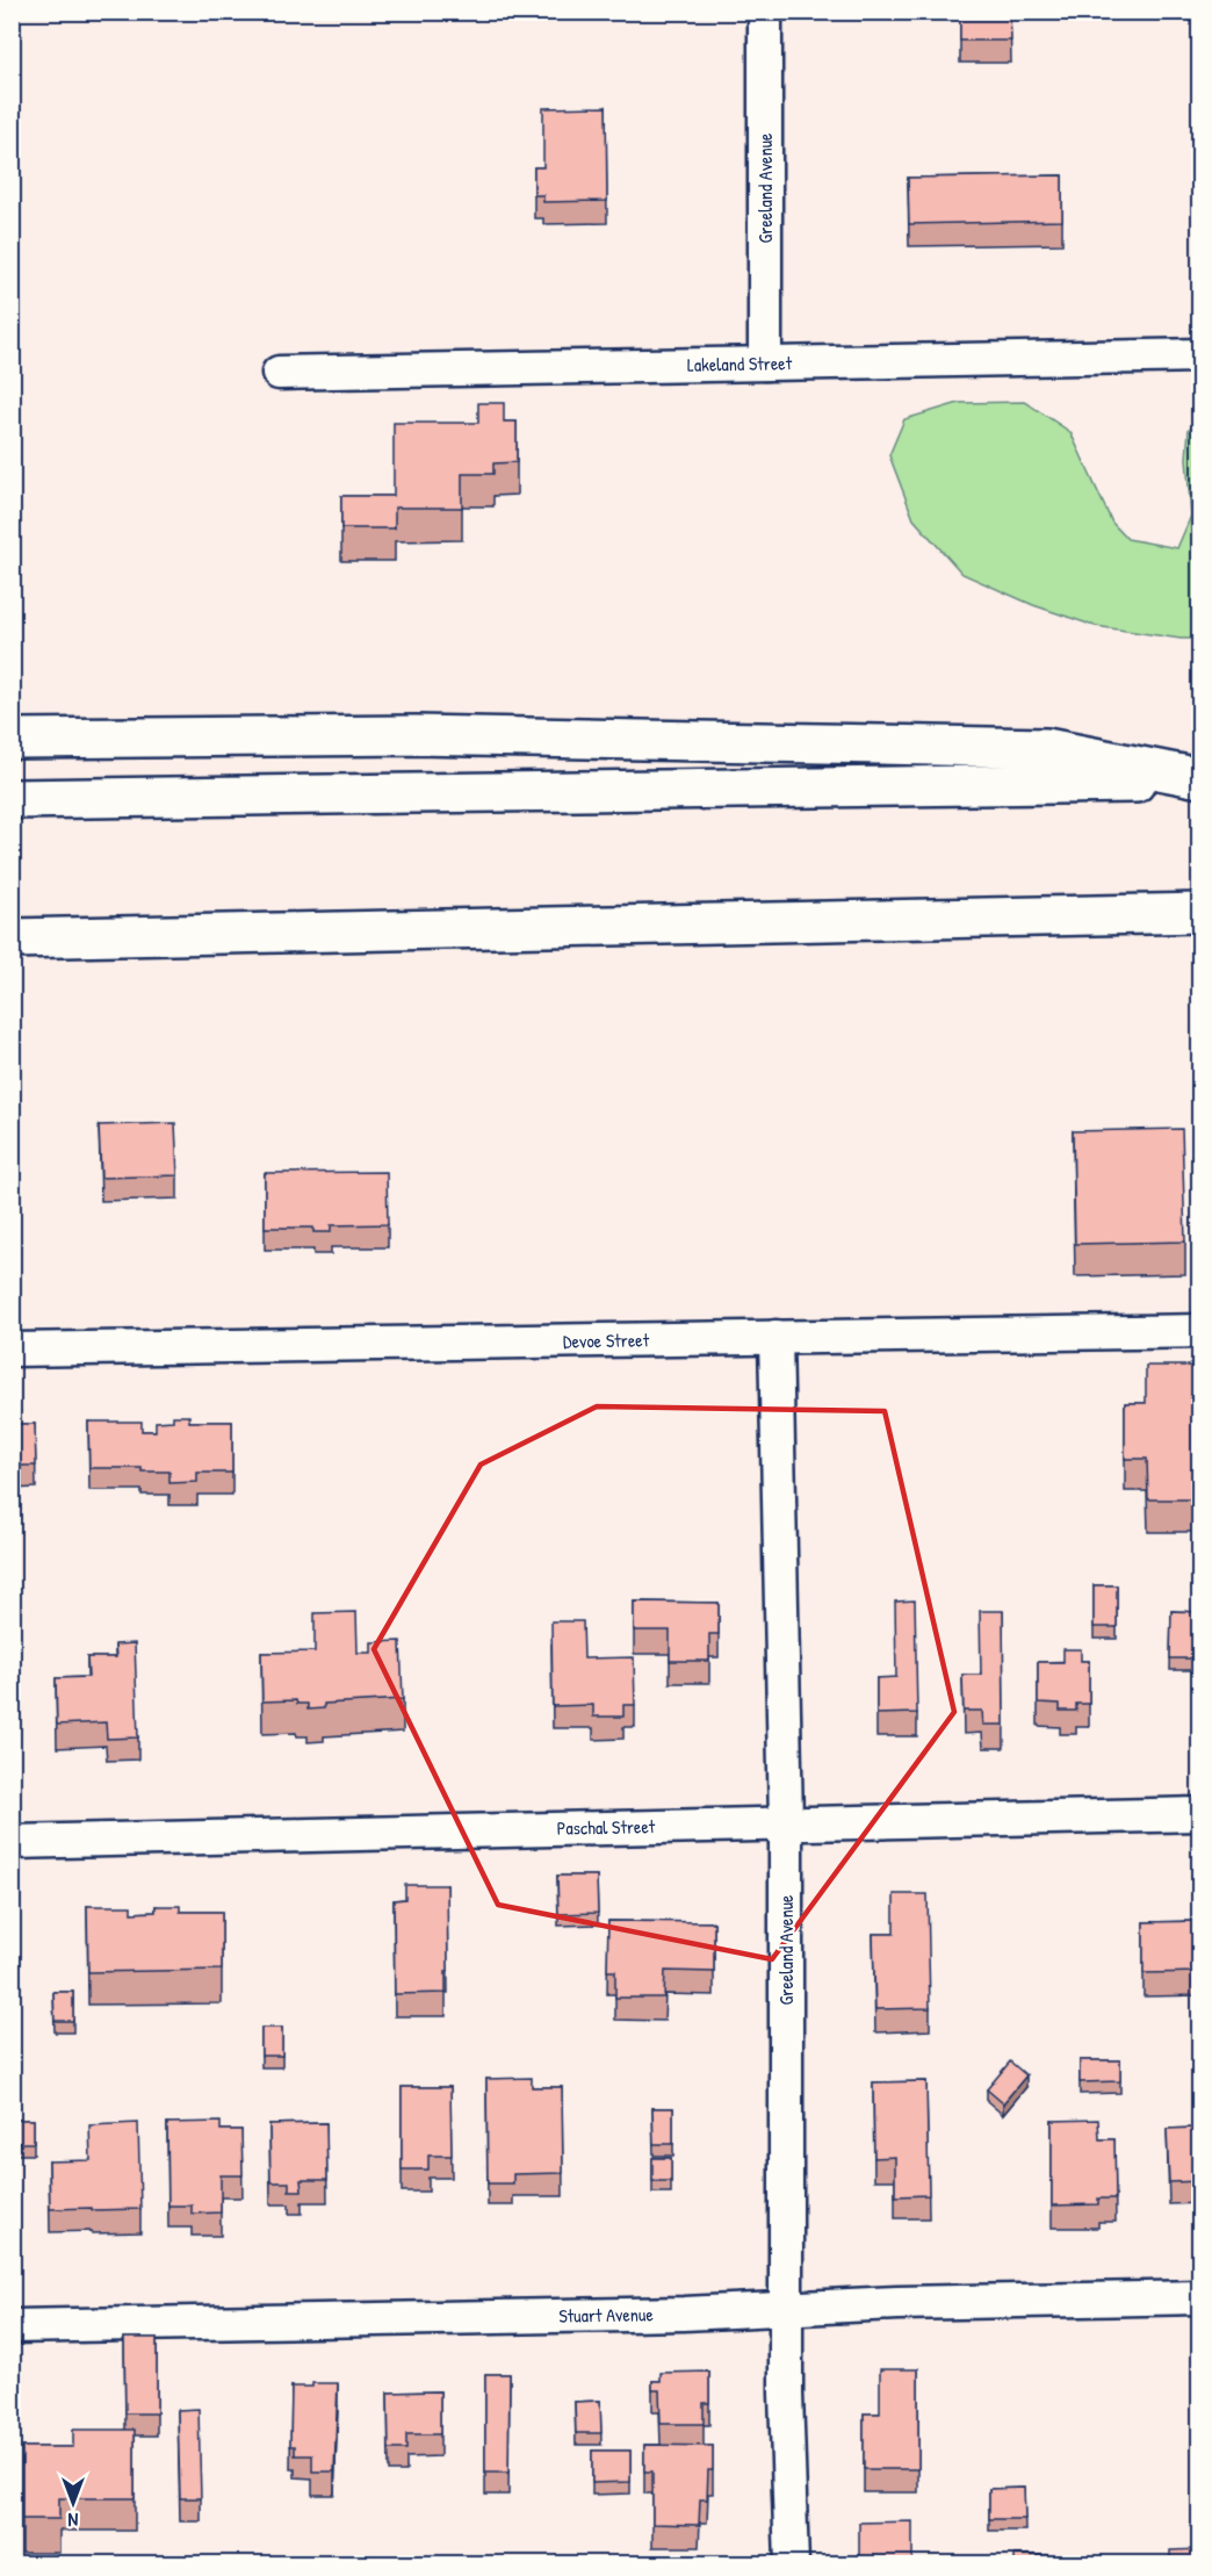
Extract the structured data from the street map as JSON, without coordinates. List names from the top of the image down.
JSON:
{
  "streets": {
    "street": [
      "Greeland Avenue",
      "Lakeland Street",
      "Devoe Street",
      "Paschal Street",
      "Stuart Avenue"
    ]
  },
  "crossings": [
    ["Greeland Avenue", "Lakeland Street"],
    ["Greeland Avenue", "Devoe Street"],
    ["Greeland Avenue", "Paschal Street"],
    ["Greeland Avenue", "Stuart Avenue"]
  ],
  "north": "bottom"
}
